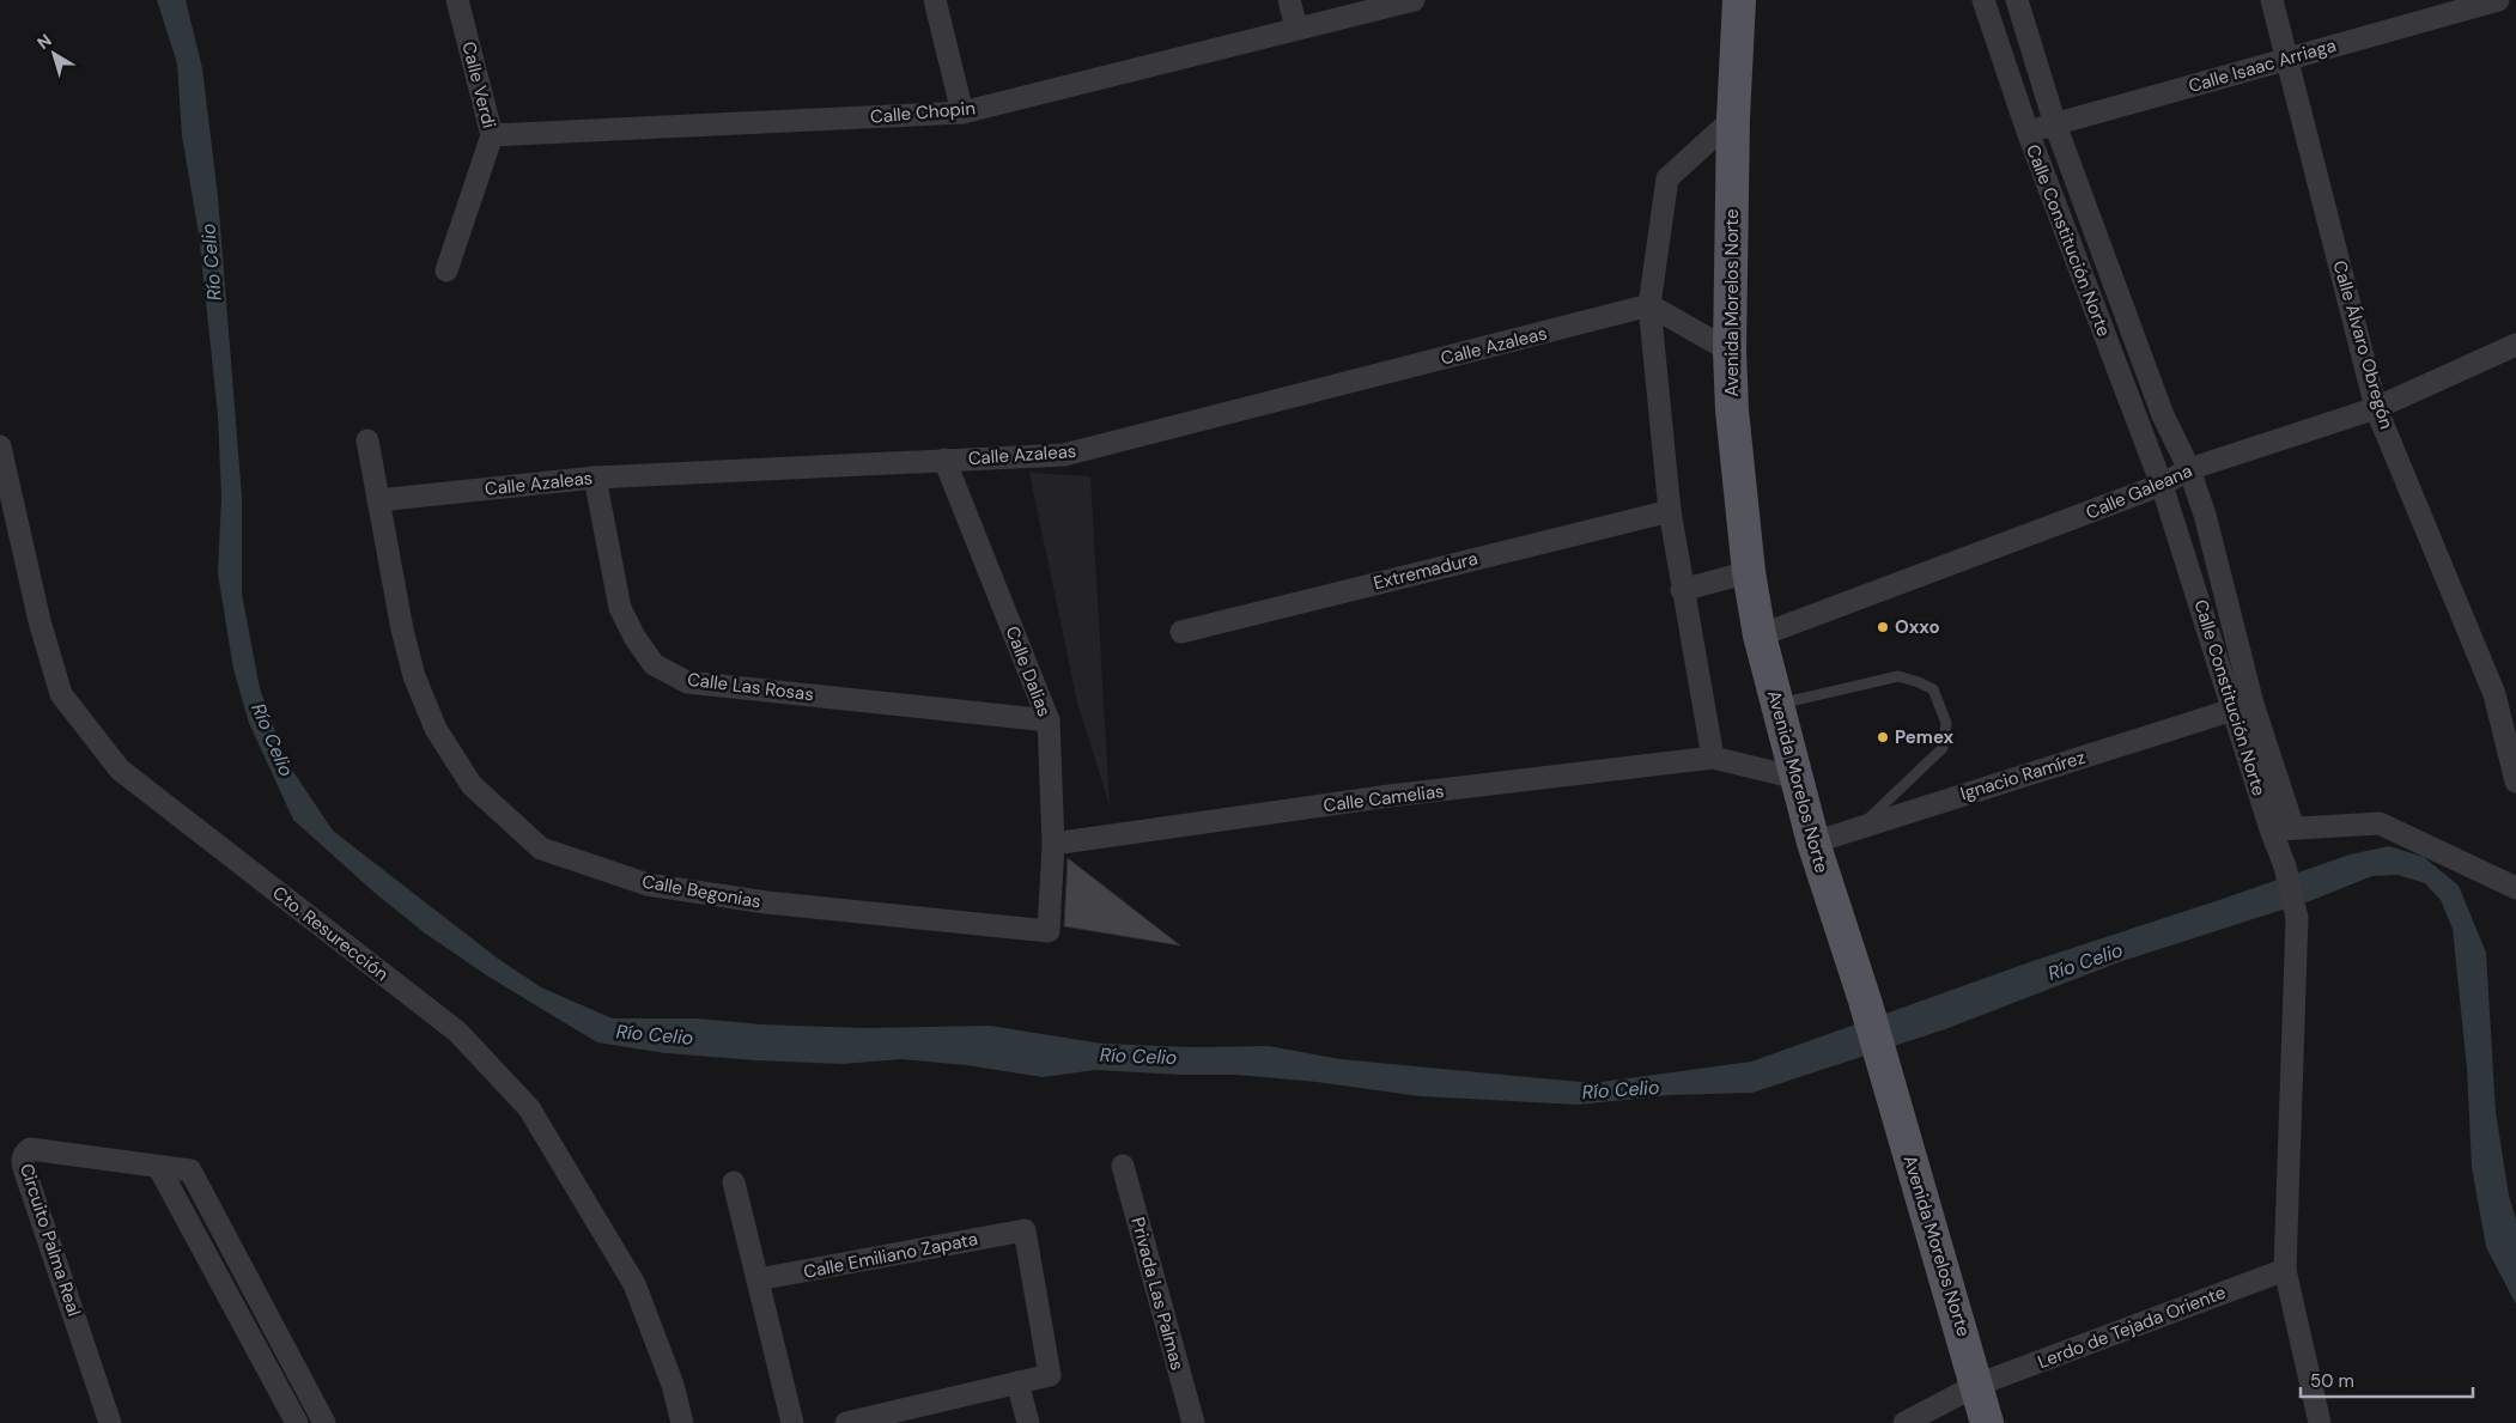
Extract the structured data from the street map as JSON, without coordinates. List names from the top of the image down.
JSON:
{
  "streets": {
    "main road": ["Avenida Morelos Norte"],
    "street": [
      "Calle Isaac Arriaga",
      "Calle Verdi",
      "Calle Chopin",
      "Calle Constitución Norte",
      "Calle Álvaro Obregón",
      "Calle Azaleas",
      "Calle Galeana",
      "Extremadura",
      "Calle Dalias",
      "Calle Las Rosas",
      "Ignacio Ramírez",
      "Calle Camelias",
      "Calle Begonias",
      "Cto. Resurección",
      "Circuito Palma Real",
      "Calle Emiliano Zapata",
      "Privada Las Palmas",
      "Lerdo de Tejada Oriente"
    ]
  },
  "crossings": [
    ["Calle Isaac Arriaga", "Calle Constitución Norte"],
    ["Calle Isaac Arriaga", "Calle Álvaro Obregón"],
    ["Calle Verdi", "Calle Chopin"],
    ["Calle Constitución Norte", "Calle Galeana"],
    ["Calle Constitución Norte", "Ignacio Ramírez"],
    ["Calle Constitución Norte", "Lerdo de Tejada Oriente"],
    ["Avenida Morelos Norte", "Calle Galeana"],
    ["Avenida Morelos Norte", "Ignacio Ramírez"],
    ["Avenida Morelos Norte", "Lerdo de Tejada Oriente"],
    ["Calle Álvaro Obregón", "Calle Galeana"],
    ["Calle Azaleas", "Calle Dalias"],
    ["Calle Azaleas", "Calle Las Rosas"],
    ["Calle Azaleas", "Calle Begonias"],
    ["Calle Dalias", "Calle Las Rosas"],
    ["Calle Dalias", "Calle Camelias"],
    ["Calle Dalias", "Calle Begonias"]
  ],
  "water": ["Río Celio"],
  "places": ["Oxxo", "Pemex"],
  "scale_bar": "50 m",
  "north": "top left"
}
